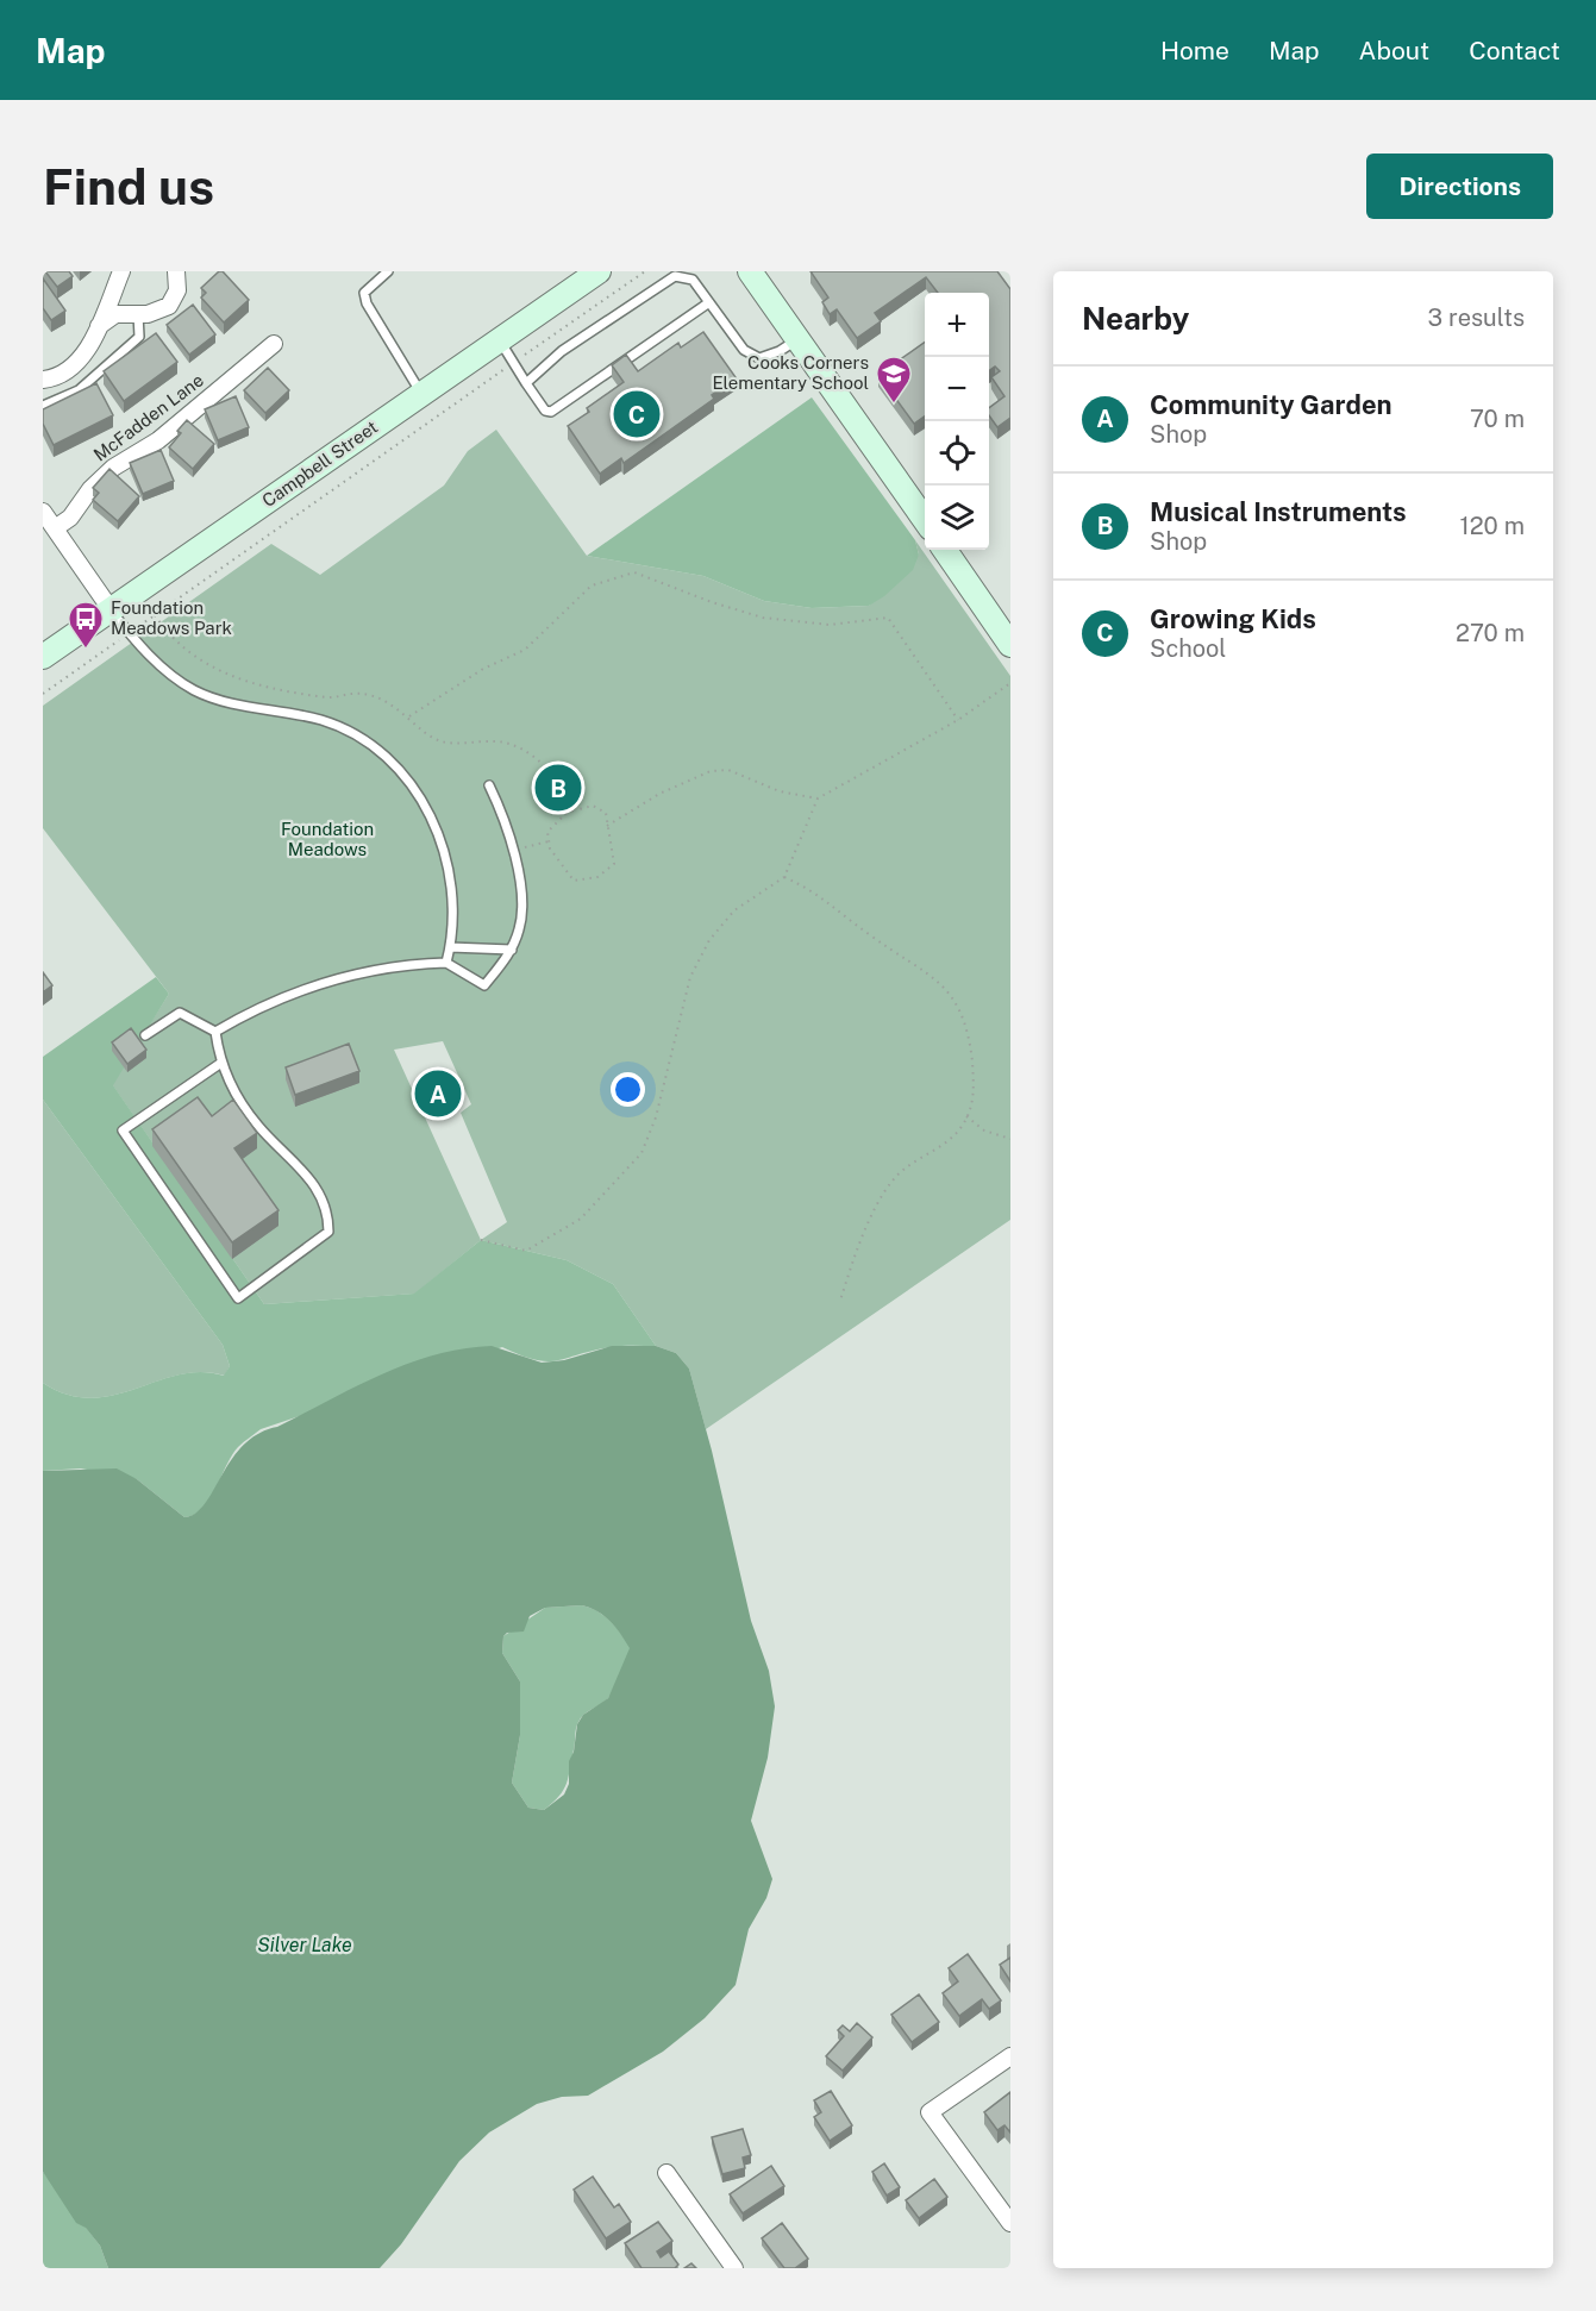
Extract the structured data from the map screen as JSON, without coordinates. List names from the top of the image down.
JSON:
{
  "streets": {
    "main road": ["Campbell Street"],
    "street": ["McFadden Lane"]
  },
  "water": ["Silver Lake"],
  "parks": ["Foundation Meadows"],
  "places": {
    "school or university": ["Cooks Corners Elementary School"],
    "bus stop": ["Foundation Meadows Park"]
  },
  "page": {
    "header": "Map",
    "nav": [
      "Home",
      "Map",
      "About",
      "Contact"
    ],
    "buttons": "Directions",
    "title": "Find us",
    "heading": ["Nearby", "3 results"],
    "map_buttons": ["+", "−"],
    "list": [
      {
        "mark": "A",
        "name": "Community Garden",
        "note": "Shop",
        "value": "70 m"
      },
      {
        "mark": "B",
        "name": "Musical Instruments",
        "note": "Shop",
        "value": "120 m"
      },
      {
        "mark": "C",
        "name": "Growing Kids",
        "note": "School",
        "value": "270 m"
      }
    ],
    "pins": ["C", "B", "A"]
  }
}
